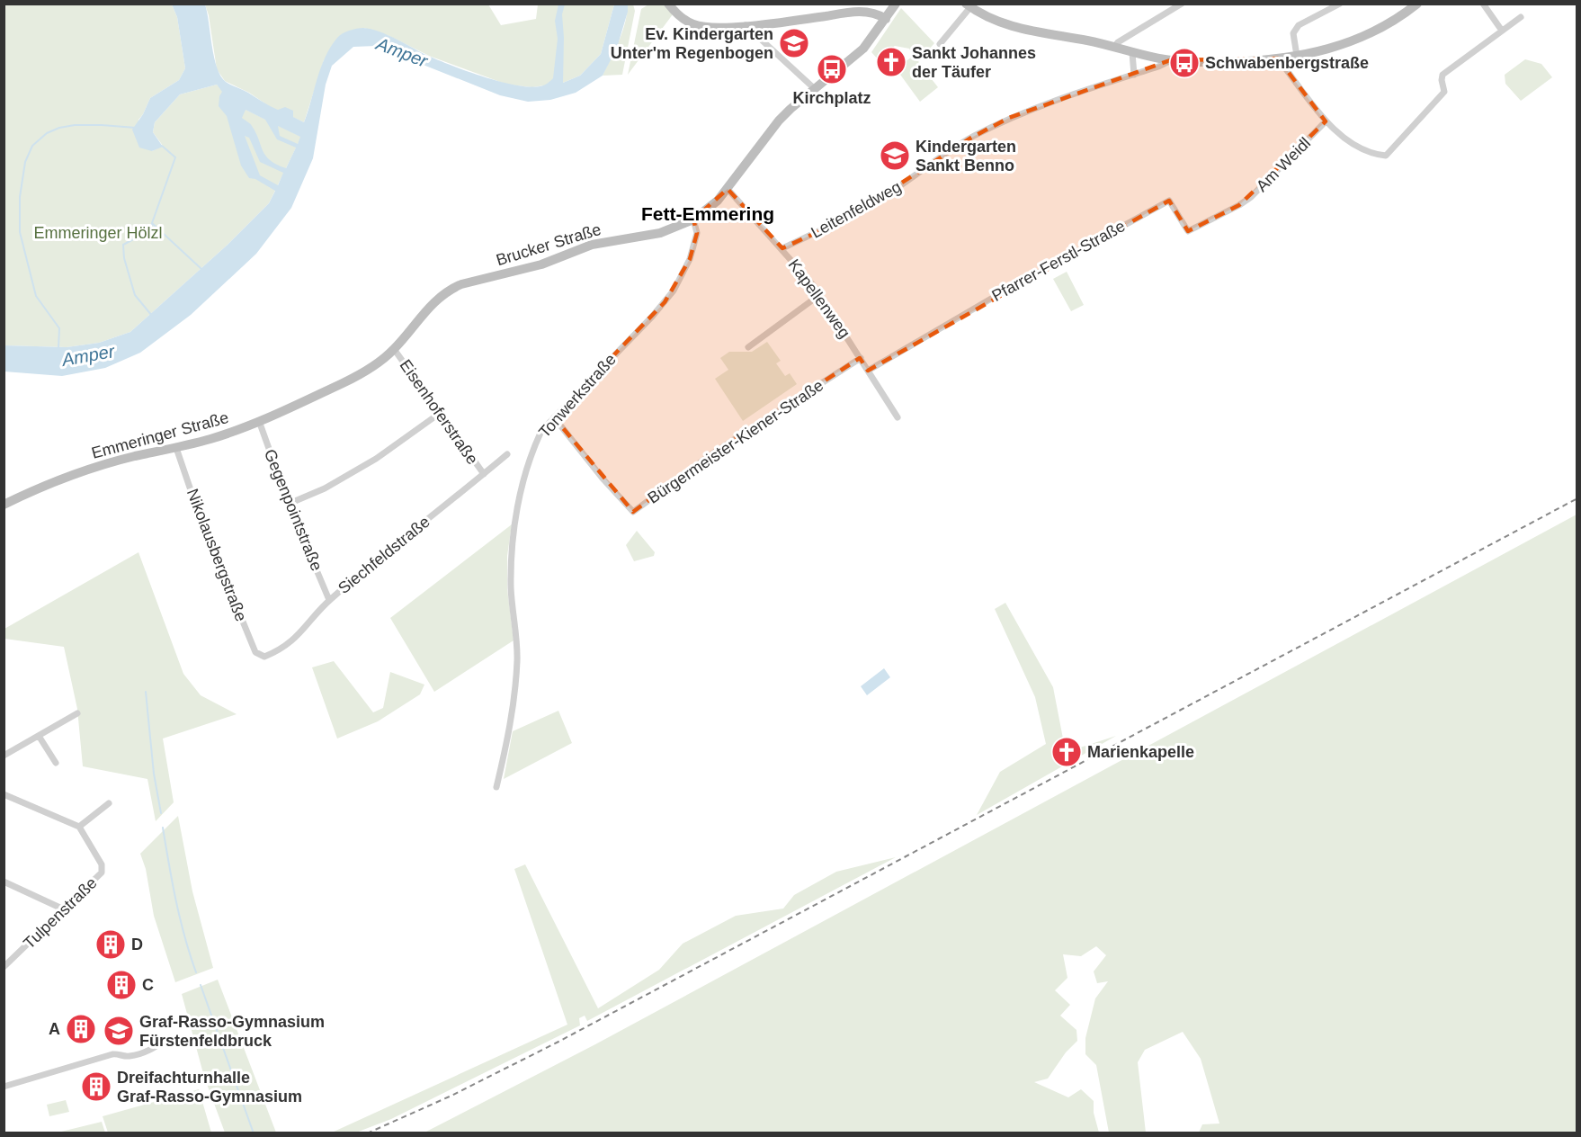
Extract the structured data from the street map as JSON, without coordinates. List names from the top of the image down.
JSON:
{
  "streets": {
    "street": [
      "Am Weidl",
      "Leitenfeldweg",
      "Brucker Straße",
      "Pfarrer-Ferstl-Straße",
      "Kapellenweg",
      "Tonwerkstraße",
      "Eisenhoferstraße",
      "Emmeringer Straße",
      "Bürgermeister-Kiener-Straße",
      "Gegenpointstraße",
      "Nikolausbergstraße",
      "Siechfeldstraße",
      "Tulpenstraße"
    ]
  },
  "crossings": [
    ["Am Weidl", "Pfarrer-Ferstl-Straße"],
    ["Leitenfeldweg", "Kapellenweg"],
    ["Brucker Straße", "Kapellenweg"],
    ["Brucker Straße", "Tonwerkstraße"],
    ["Brucker Straße", "Emmeringer Straße"],
    ["Pfarrer-Ferstl-Straße", "Kapellenweg"],
    ["Kapellenweg", "Bürgermeister-Kiener-Straße"],
    ["Tonwerkstraße", "Bürgermeister-Kiener-Straße"],
    ["Eisenhoferstraße", "Emmeringer Straße"],
    ["Eisenhoferstraße", "Siechfeldstraße"],
    ["Emmeringer Straße", "Gegenpointstraße"],
    ["Emmeringer Straße", "Nikolausbergstraße"],
    ["Gegenpointstraße", "Siechfeldstraße"],
    ["Nikolausbergstraße", "Siechfeldstraße"]
  ],
  "districts": ["Fett-Emmering"],
  "water": ["Amper"],
  "parks": ["Emmeringer Hölzl"],
  "places": {
    "school or university": ["Ev. Kindergarten Unter'm Regenbogen", "Kindergarten Sankt Benno", "Graf-Rasso-Gymnasium Fürstenfeldbruck"],
    "church": ["Sankt Johannes der Täufer", "Marienkapelle"],
    "bus stop": ["Schwabenbergstraße", "Kirchplatz"],
    "building": [
      "D",
      "C",
      "A",
      "Dreifachturnhalle Graf-Rasso-Gymnasium"
    ]
  }
}
